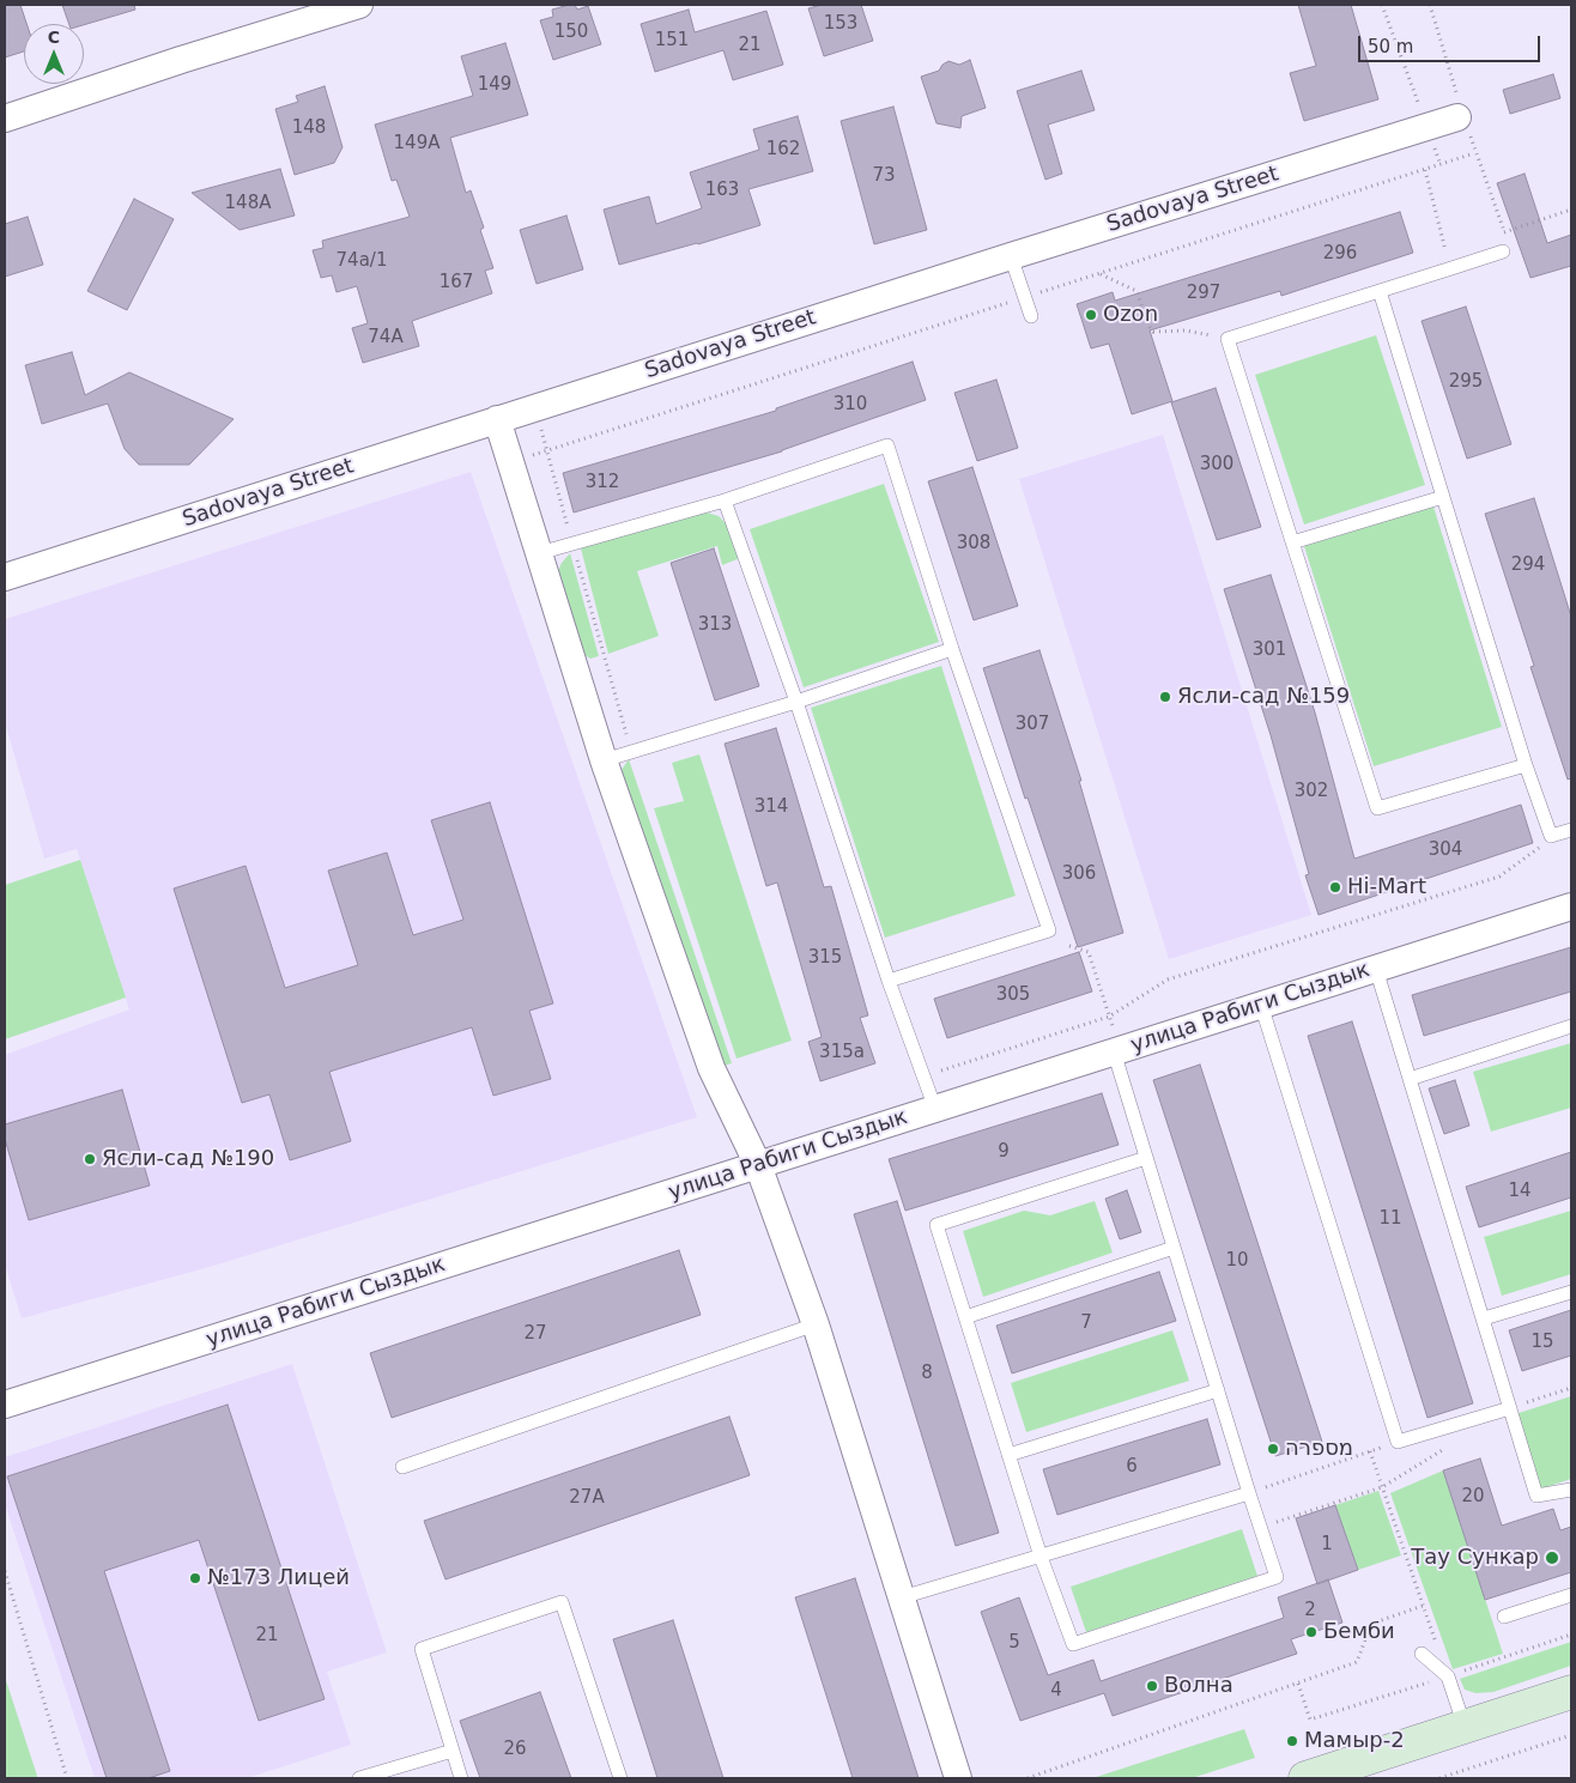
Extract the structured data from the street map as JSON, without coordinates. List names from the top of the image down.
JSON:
{
  "streets": {
    "street": ["Sadovaya Street", "улица Рабиги Сыздык"]
  },
  "places": [
    "Ozon",
    "Ясли-сад №159",
    "Hi-Mart",
    "Ясли-сад №190",
    "מספרה",
    "Тау Сункар",
    "№173 Лицей",
    "Бемби",
    "Волна",
    "Мамыр-2"
  ],
  "house_numbers": [
    "153",
    "150",
    "151",
    "21",
    "149",
    "148",
    "149А",
    "162",
    "73",
    "163",
    "148А",
    "296",
    "74а/1",
    "167",
    "297",
    "74А",
    "295",
    "310",
    "300",
    "312",
    "308",
    "294",
    "313",
    "301",
    "307",
    "302",
    "314",
    "304",
    "306",
    "315",
    "305",
    "315а",
    "9",
    "14",
    "11",
    "10",
    "7",
    "27",
    "15",
    "8",
    "6",
    "20",
    "27А",
    "1",
    "2",
    "21",
    "5",
    "4",
    "26"
  ],
  "scale_bar": "50 m",
  "north": "top"
}
